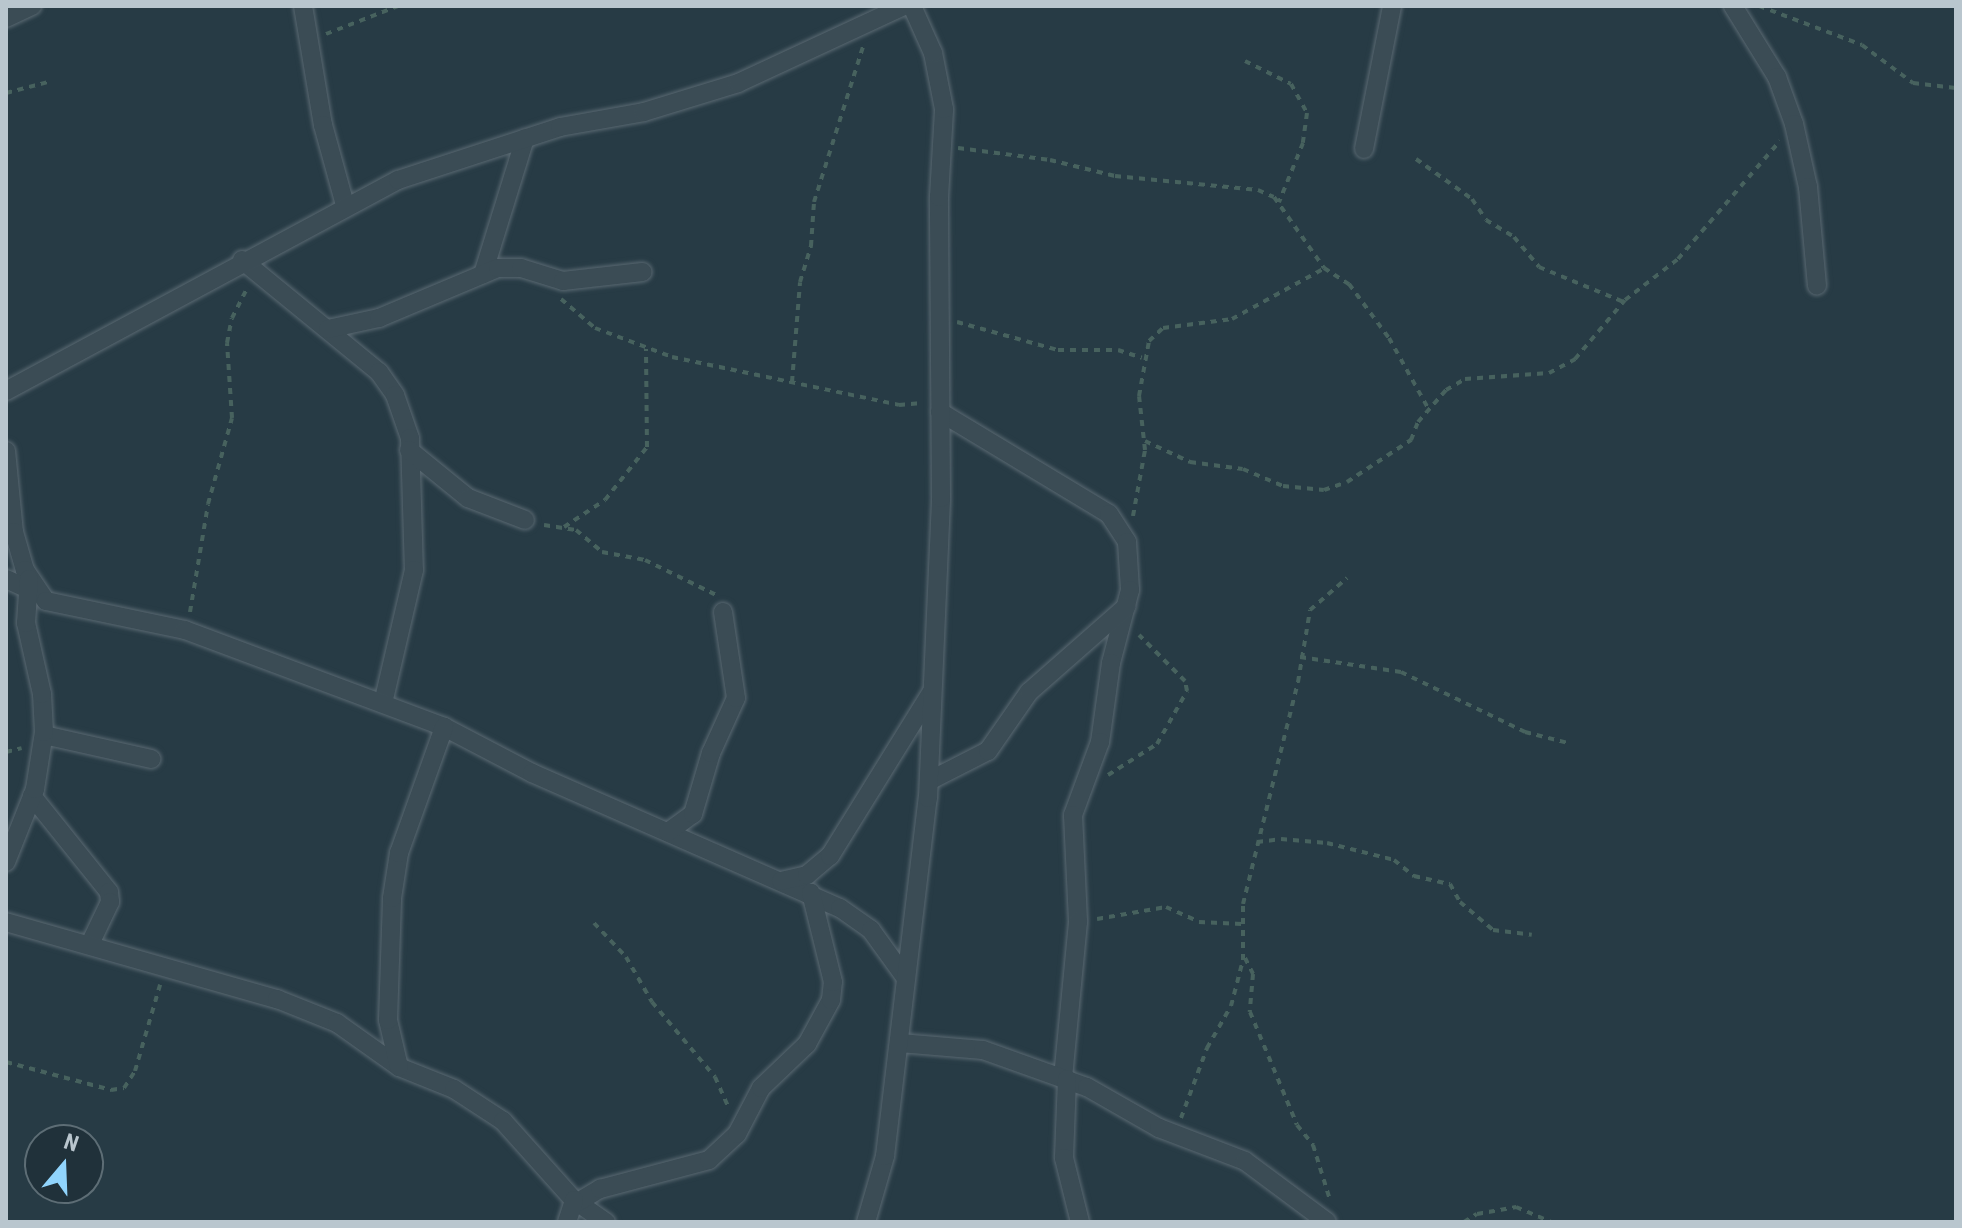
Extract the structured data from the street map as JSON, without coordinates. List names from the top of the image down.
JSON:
{
  "north": "top"
}
